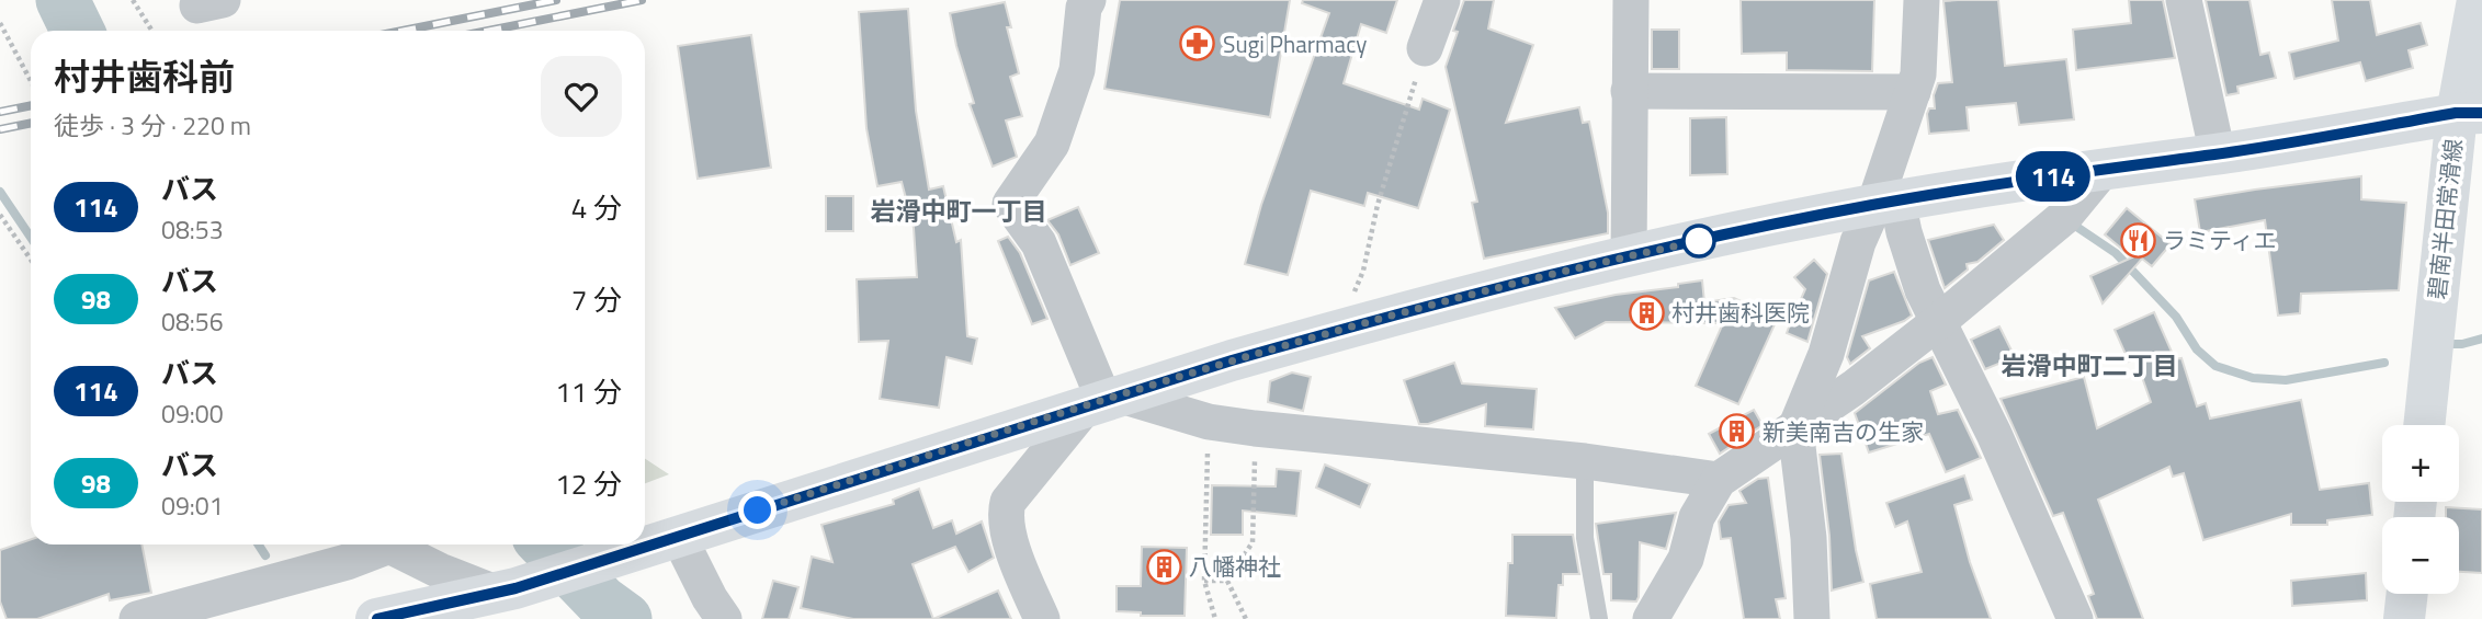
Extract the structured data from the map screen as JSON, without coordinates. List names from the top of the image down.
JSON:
{
  "streets": {
    "main road": ["碧南半田常滑線"]
  },
  "districts": ["岩滑中町一丁目", "岩滑中町二丁目"],
  "places": {
    "pharmacy": ["Sugi Pharmacy"],
    "restaurant": ["ラミティエ"],
    "building": ["村井歯科医院", "新美南吉の生家", "八幡神社"]
  },
  "lines": ["bus line 114"],
  "page": {
    "on_map": "114",
    "heading": ["村井歯科前", "徒歩 · 3 分 · 220 m"],
    "list": [
      {
        "mark": "114",
        "name": "バス",
        "note": "08:53",
        "value": "4 分"
      },
      {
        "mark": "98",
        "name": "バス",
        "note": "08:56",
        "value": "7 分"
      },
      {
        "mark": "114",
        "name": "バス",
        "note": "09:00",
        "value": "11 分"
      },
      {
        "mark": "98",
        "name": "バス",
        "note": "09:01",
        "value": "12 分"
      }
    ],
    "map_buttons": ["+", "−"]
  }
}
